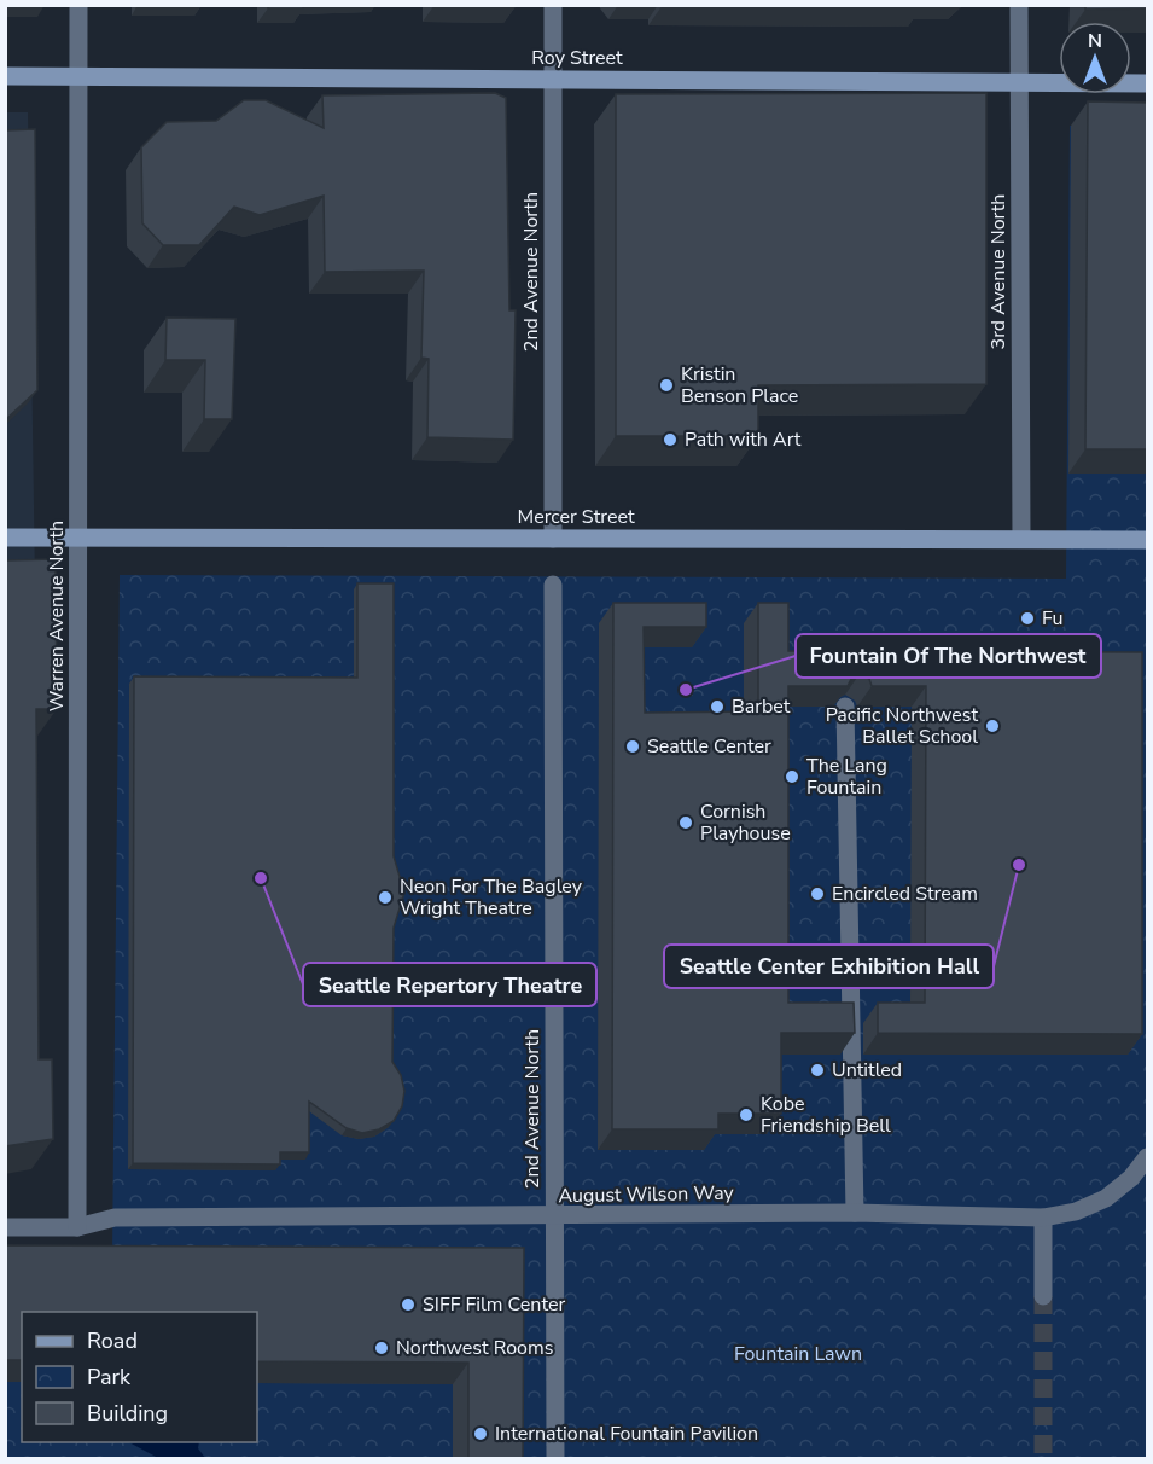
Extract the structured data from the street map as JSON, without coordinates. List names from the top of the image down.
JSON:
{
  "streets": {
    "street": [
      "Roy Street",
      "2nd Avenue North",
      "3rd Avenue North",
      "Mercer Street",
      "Warren Avenue North",
      "August Wilson Way"
    ]
  },
  "crossings": [
    ["Roy Street", "2nd Avenue North"],
    ["Roy Street", "3rd Avenue North"],
    ["Roy Street", "Warren Avenue North"],
    ["2nd Avenue North", "Mercer Street"],
    ["2nd Avenue North", "August Wilson Way"],
    ["3rd Avenue North", "Mercer Street"],
    ["Mercer Street", "Warren Avenue North"],
    ["Warren Avenue North", "August Wilson Way"]
  ],
  "parks": ["Fountain Lawn"],
  "places": [
    "Kristin Benson Place",
    "Path with Art",
    "Fu",
    "Fountain Of The Northwest",
    "Barbet",
    "Pacific Northwest Ballet School",
    "Seattle Center",
    "The Lang Fountain",
    "Cornish Playhouse",
    "Seattle Center Exhibition Hall",
    "Seattle Repertory Theatre",
    "Encircled Stream",
    "Neon For The Bagley Wright Theatre",
    "Untitled",
    "Kobe Friendship Bell",
    "SIFF Film Center",
    "Northwest Rooms",
    "International Fountain Pavilion"
  ],
  "legend": ["Road", "Park", "Building"],
  "north": "top"
}
